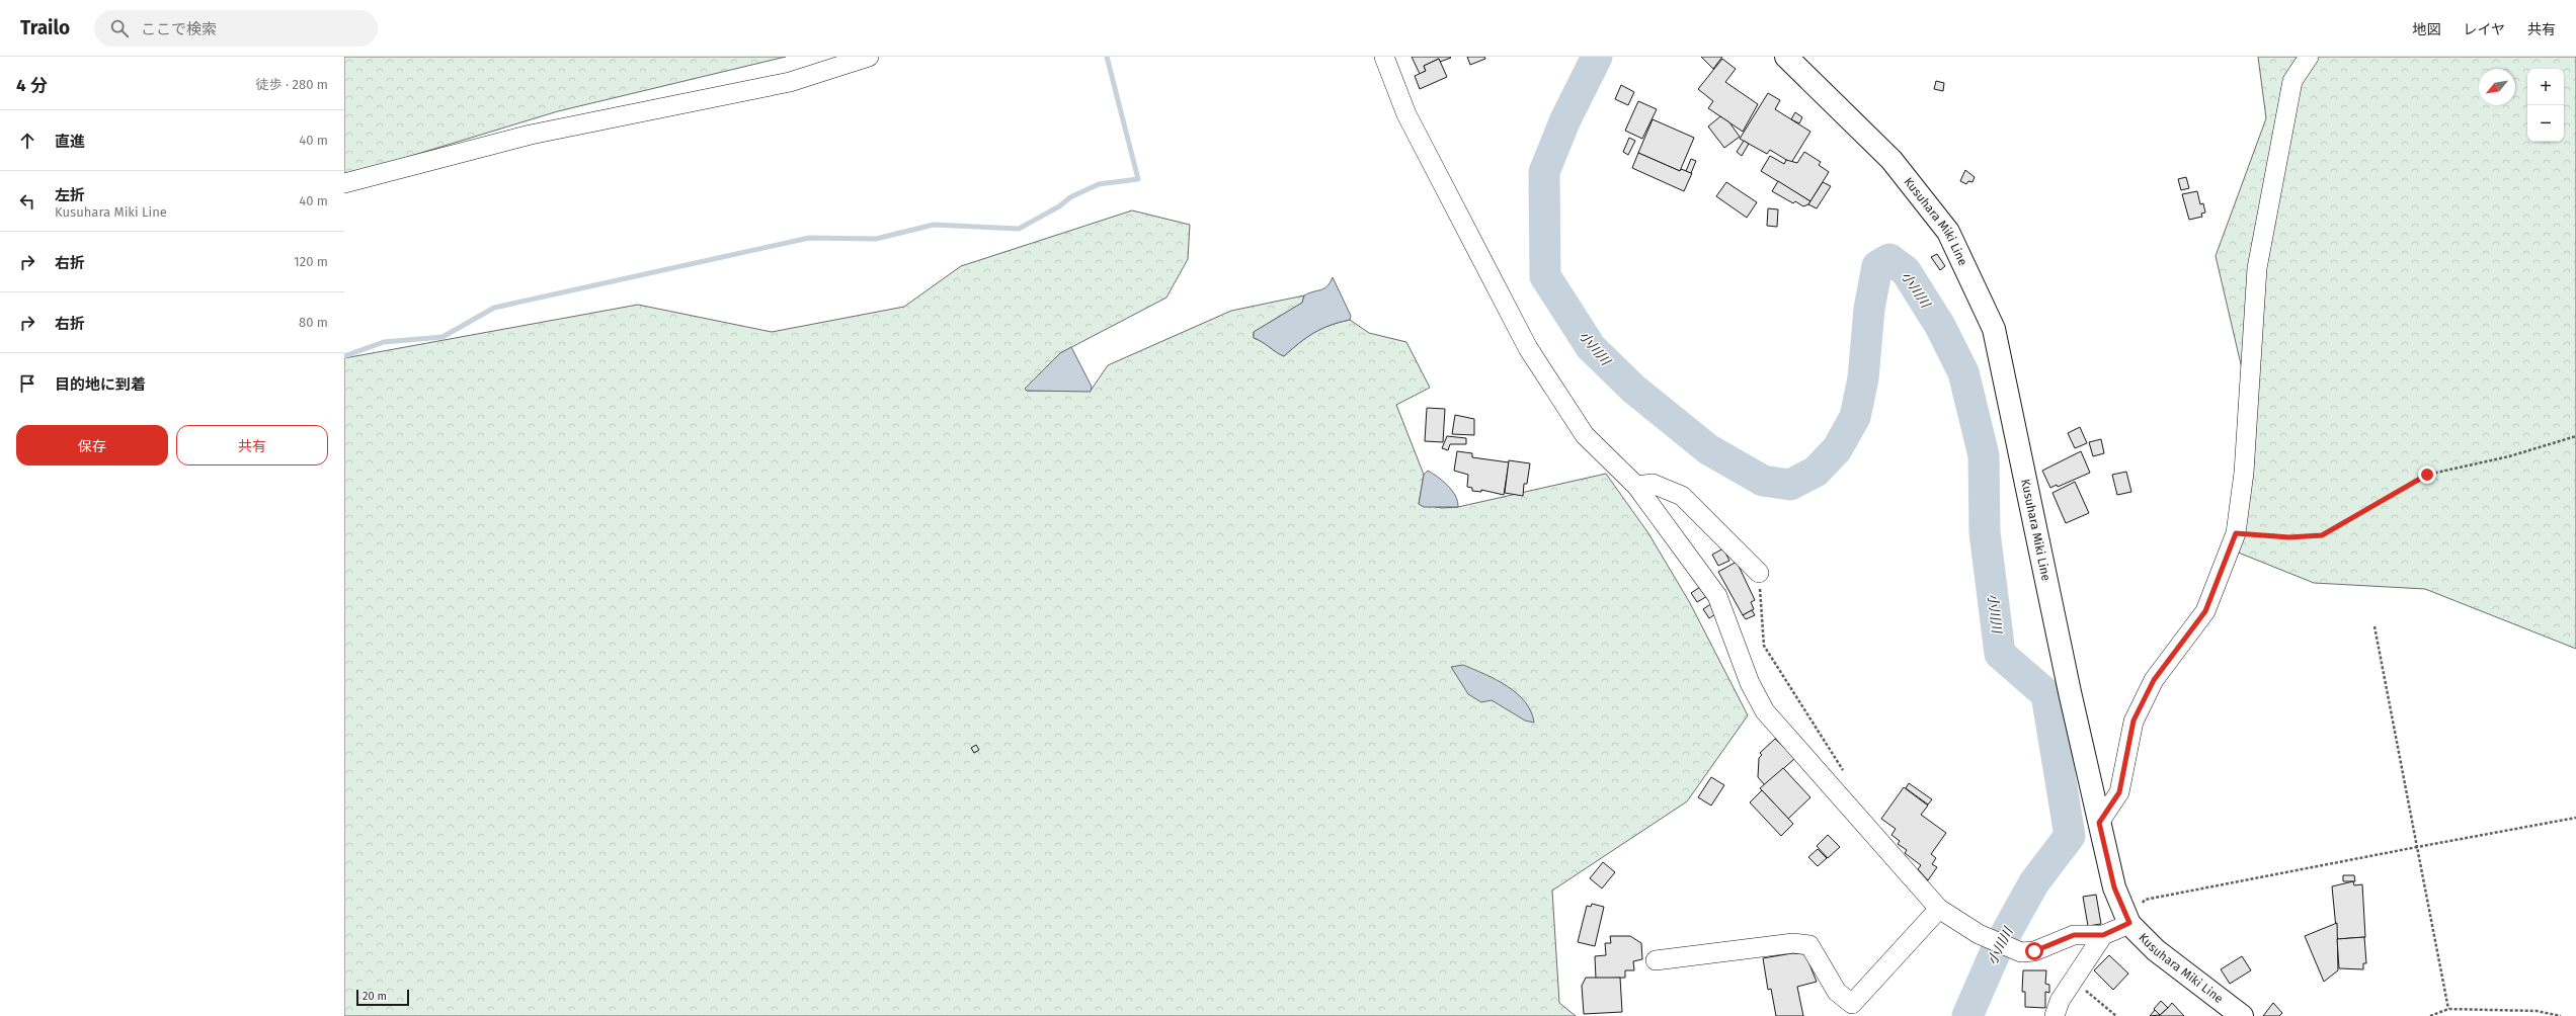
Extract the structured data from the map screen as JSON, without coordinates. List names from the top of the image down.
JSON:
{
  "streets": {
    "main road": ["Kusuhara Miki Line"]
  },
  "water": ["小川川"],
  "scale_bar": "20 m",
  "north": "bottom left",
  "page": {
    "header": "Trailo",
    "search": "ここで検索",
    "nav": ["地図", "レイヤ", "共有"],
    "heading": ["4 分", "徒歩 · 280 m"],
    "map_buttons": ["+", "−"],
    "list": [
      ["直進", "40 m"],
      ["左折", "Kusuhara Miki Line", "40 m"],
      ["右折", "120 m"],
      ["右折", "80 m"],
      "目的地に到着"
    ],
    "buttons": ["保存", "共有"],
    "scale": "20 m"
  }
}
